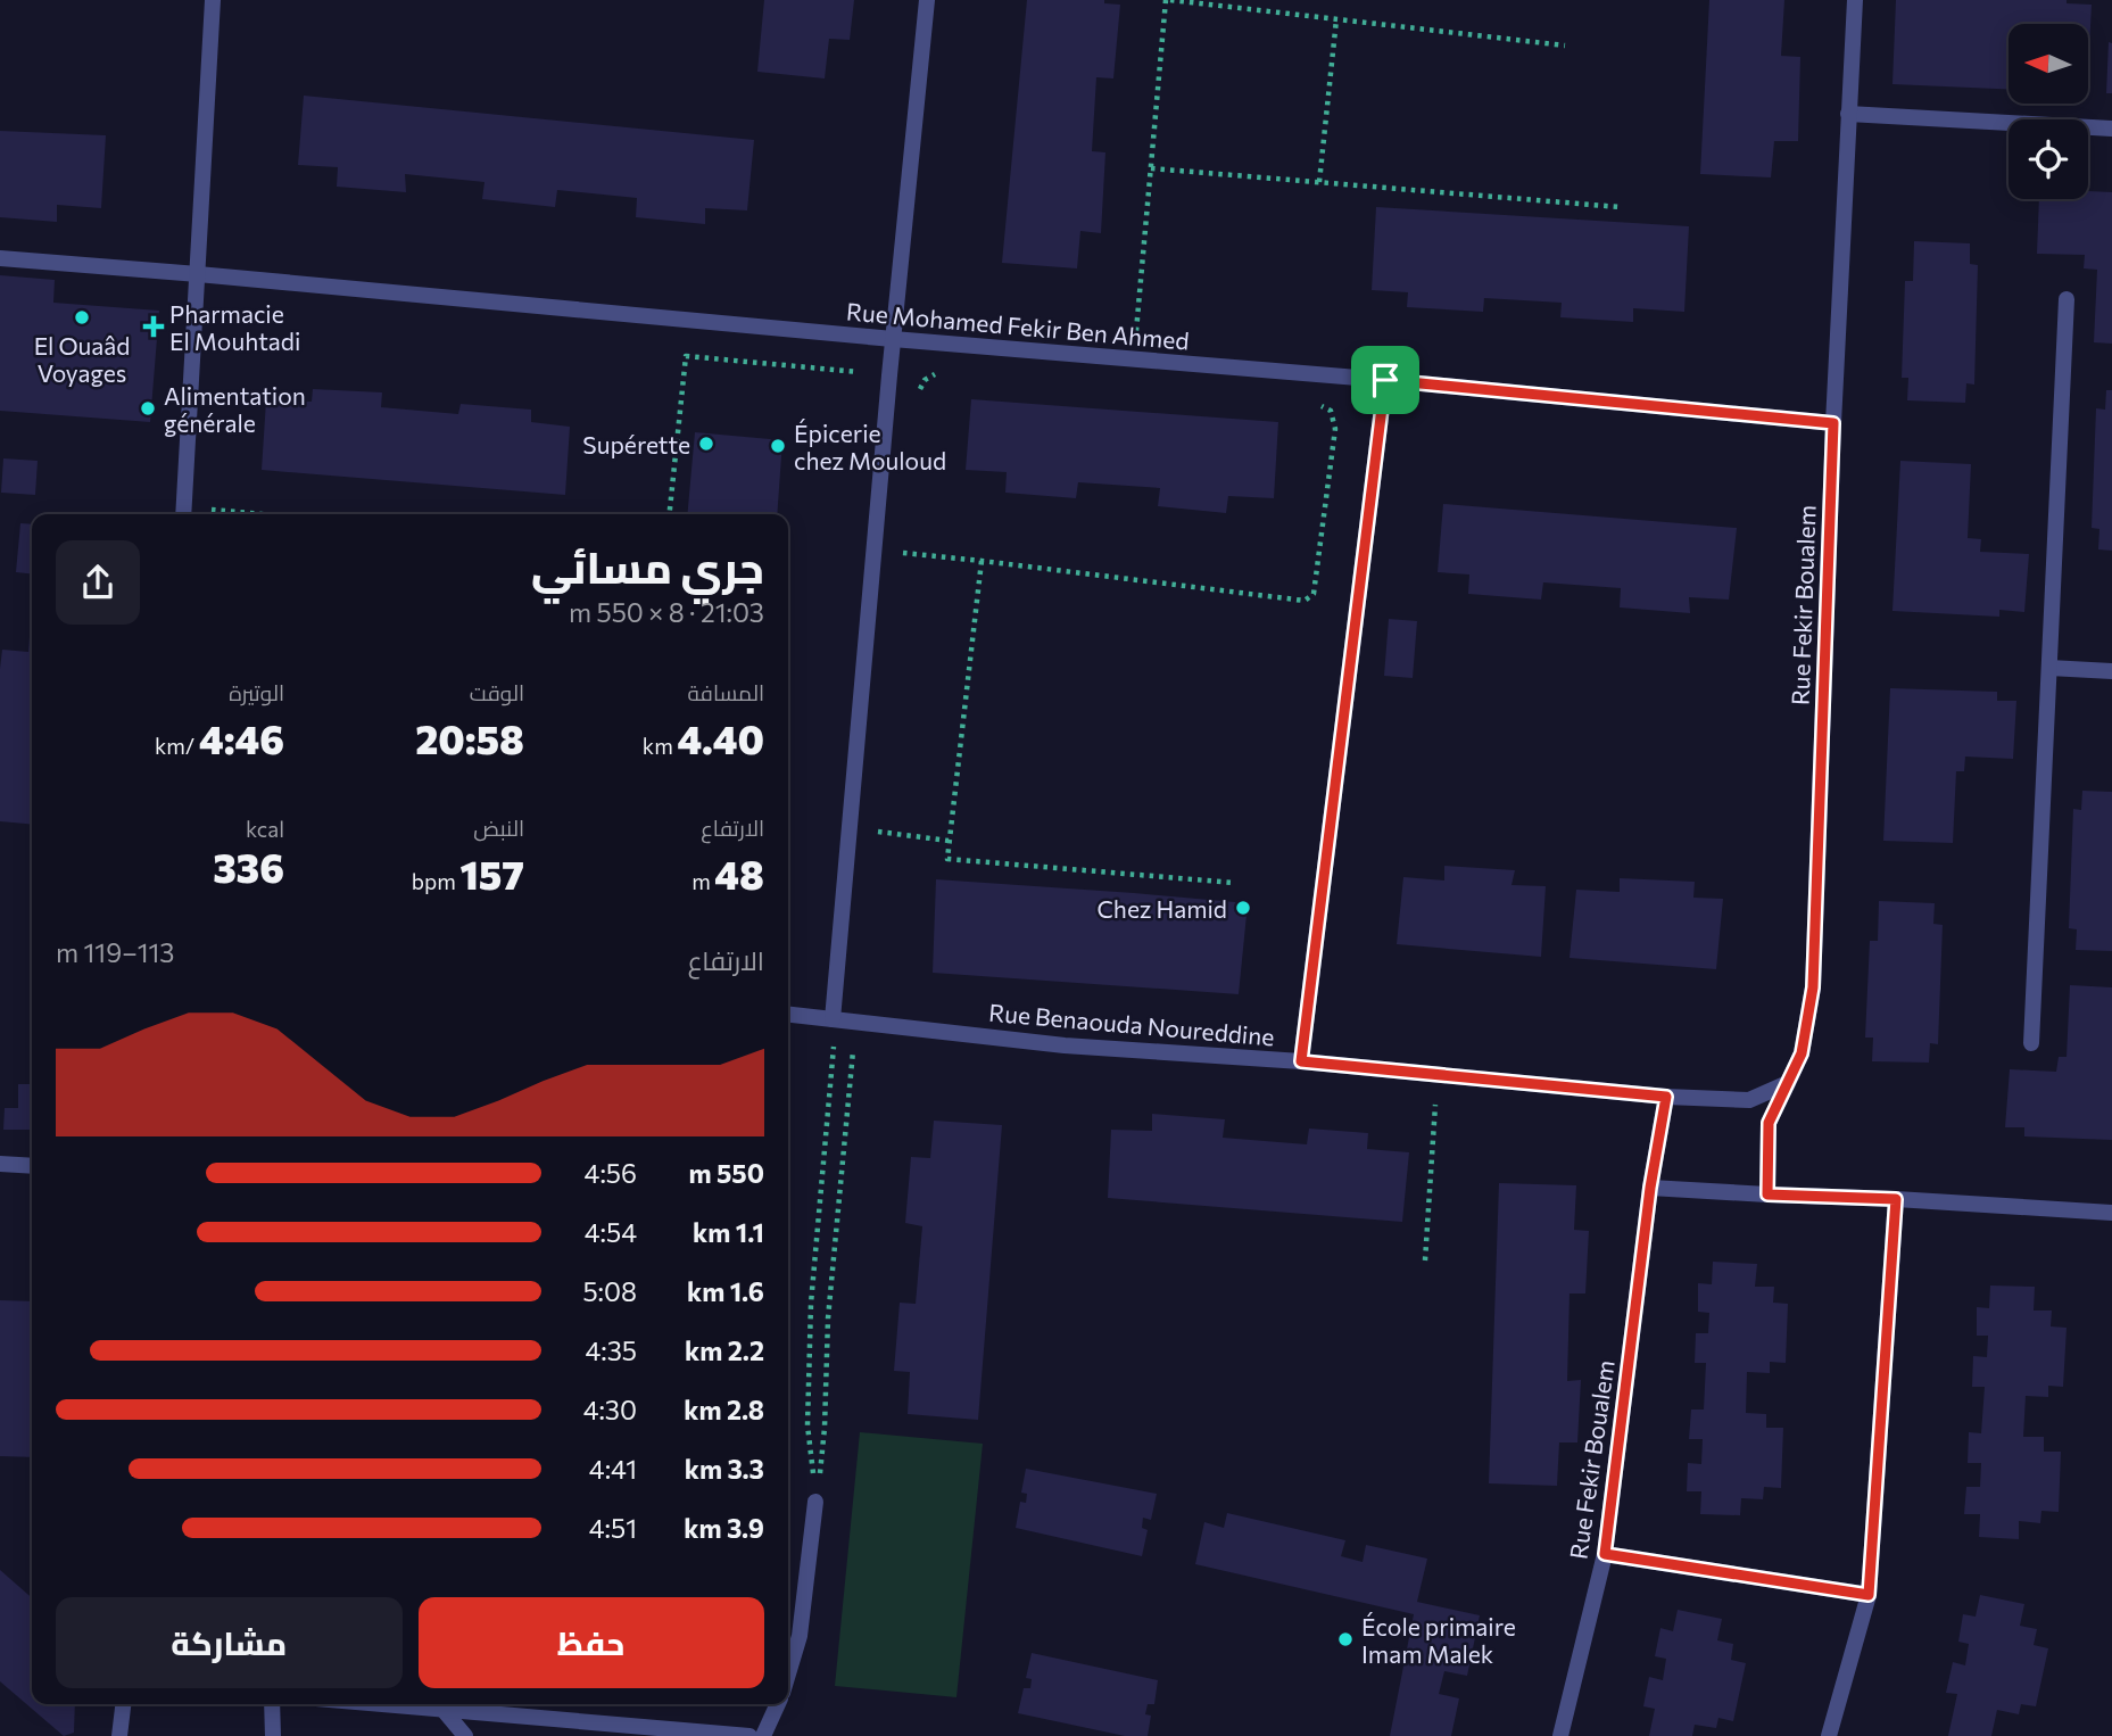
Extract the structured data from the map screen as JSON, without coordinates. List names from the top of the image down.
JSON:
{
  "streets": {
    "street": ["Rue Mohamed Fekir Ben Ahmed", "Rue Fekir Boualem", "Rue Benaouda Noureddine"]
  },
  "crossings": [
    ["Rue Mohamed Fekir Ben Ahmed", "Rue Fekir Boualem"],
    ["Rue Fekir Boualem", "Rue Benaouda Noureddine"]
  ],
  "places": {
    "other": [
      "El Ouaâd Voyages",
      "Alimentation générale",
      "Supérette",
      "Épicerie chez Mouloud",
      "Chez Hamid",
      "École primaire Imam Malek"
    ],
    "health": ["Pharmacie El Mouhtadi"]
  },
  "north": "left",
  "page": {
    "heading": ["جري مسائي", "21:03 · 8 × 550 m"],
    "stats": [
      ["المسافة", "4.40 km"],
      ["الوقت", "20:58"],
      ["الوتيرة", "4:46 /km"],
      ["الارتفاع", "48 m"],
      ["النبض", "157 bpm"],
      ["kcal", "336"]
    ],
    "chart": ["الارتفاع", "113–119 m"],
    "list": [
      {
        "name": "550 m",
        "note": "4:56"
      },
      {
        "name": "1.1 km",
        "note": "4:54"
      },
      {
        "name": "1.6 km",
        "note": "5:08"
      },
      {
        "name": "2.2 km",
        "note": "4:35"
      },
      {
        "name": "2.8 km",
        "note": "4:30"
      },
      {
        "name": "3.3 km",
        "note": "4:41"
      },
      {
        "name": "3.9 km",
        "note": "4:51"
      }
    ],
    "buttons": ["حفظ", "مشاركة"]
  }
}
